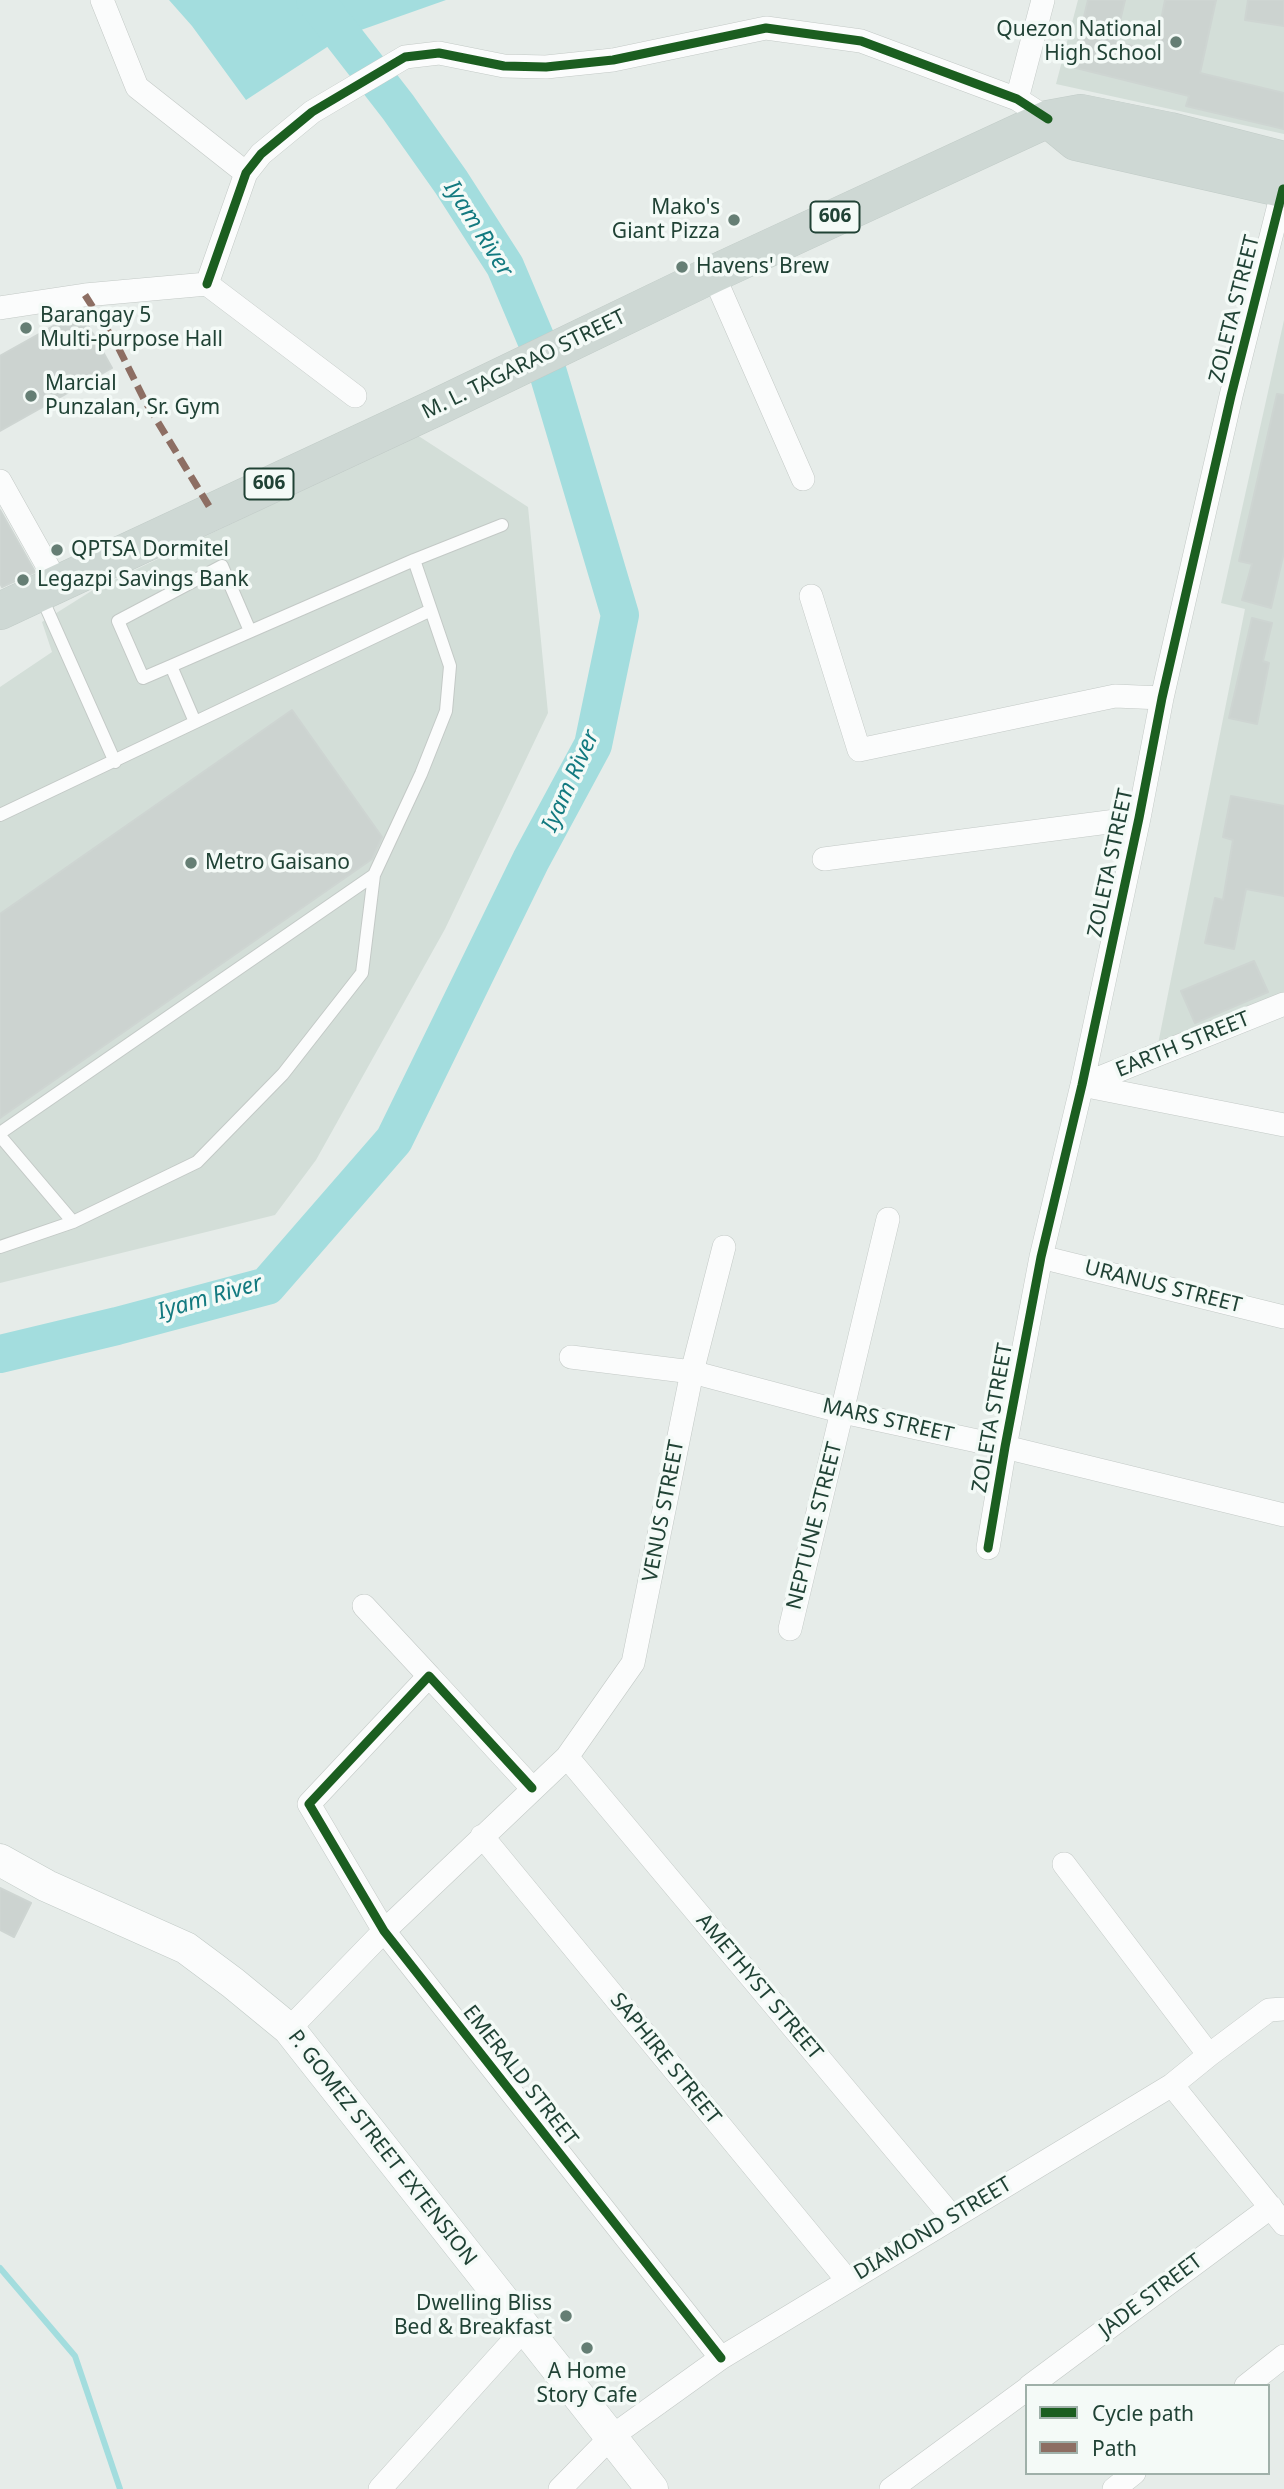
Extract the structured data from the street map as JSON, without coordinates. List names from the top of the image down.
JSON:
{
  "streets": {
    "main road": ["606", "M. L. TAGARAO STREET", "P. GOMEZ STREET EXTENSION"],
    "street": [
      "ZOLETA STREET",
      "EARTH STREET",
      "URANUS STREET",
      "MARS STREET",
      "VENUS STREET",
      "NEPTUNE STREET",
      "AMETHYST STREET",
      "SAPHIRE STREET",
      "EMERALD STREET",
      "DIAMOND STREET",
      "JADE STREET"
    ]
  },
  "crossings": [
    ["ZOLETA STREET", "EARTH STREET"],
    ["ZOLETA STREET", "URANUS STREET"],
    ["ZOLETA STREET", "MARS STREET"],
    ["MARS STREET", "VENUS STREET"],
    ["MARS STREET", "NEPTUNE STREET"],
    ["VENUS STREET", "AMETHYST STREET"],
    ["VENUS STREET", "SAPHIRE STREET"],
    ["VENUS STREET", "EMERALD STREET"],
    ["VENUS STREET", "P. GOMEZ STREET EXTENSION"],
    ["AMETHYST STREET", "DIAMOND STREET"],
    ["SAPHIRE STREET", "DIAMOND STREET"],
    ["EMERALD STREET", "DIAMOND STREET"],
    ["P. GOMEZ STREET EXTENSION", "DIAMOND STREET"]
  ],
  "water": ["Iyam River"],
  "places": [
    "Quezon National High School",
    "Mako's Giant Pizza",
    "Havens' Brew",
    "Barangay 5 Multi-purpose Hall",
    "Marcial Punzalan, Sr. Gym",
    "QPTSA Dormitel",
    "Legazpi Savings Bank",
    "Metro Gaisano",
    "Dwelling Bliss Bed & Breakfast",
    "A Home Story Cafe"
  ],
  "legend": ["Cycle path", "Path"]
}
